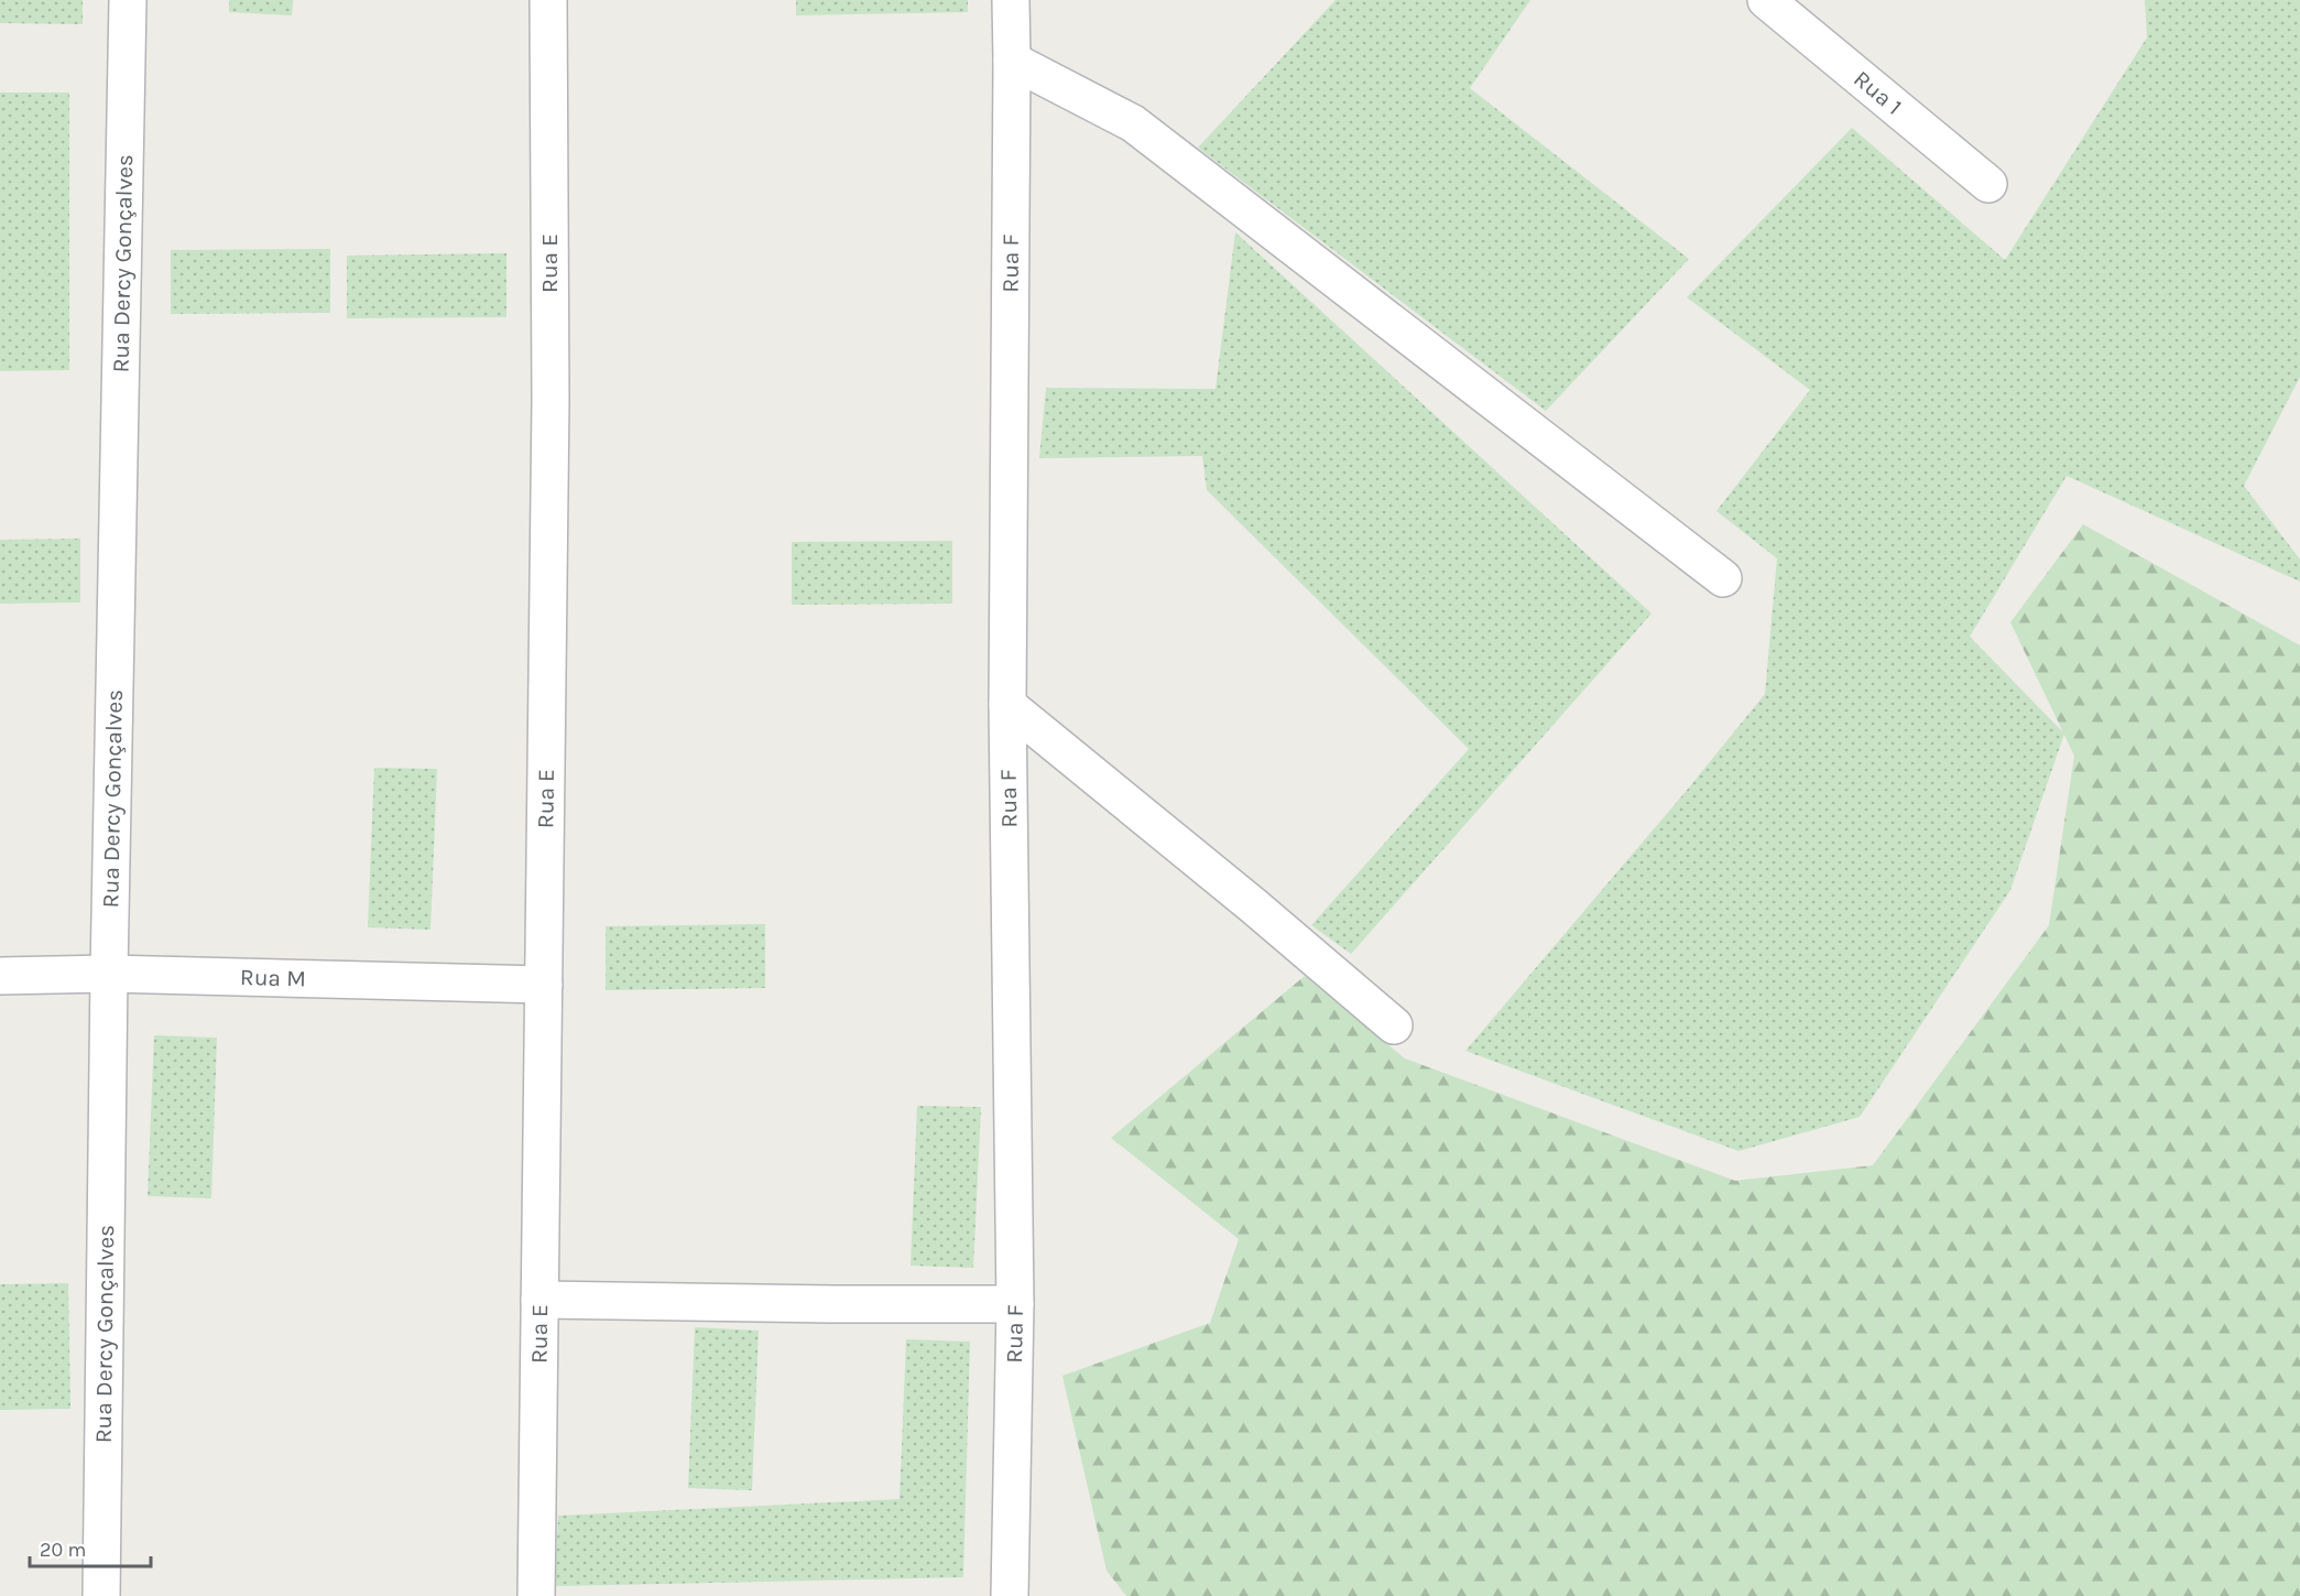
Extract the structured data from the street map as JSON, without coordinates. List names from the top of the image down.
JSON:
{
  "streets": {
    "street": [
      "Rua 1",
      "Rua Dercy Gonçalves",
      "Rua E",
      "Rua F",
      "Rua M"
    ]
  },
  "crossings": [
    ["Rua Dercy Gonçalves", "Rua M"],
    ["Rua E", "Rua M"]
  ],
  "scale_bar": "20 m"
}
